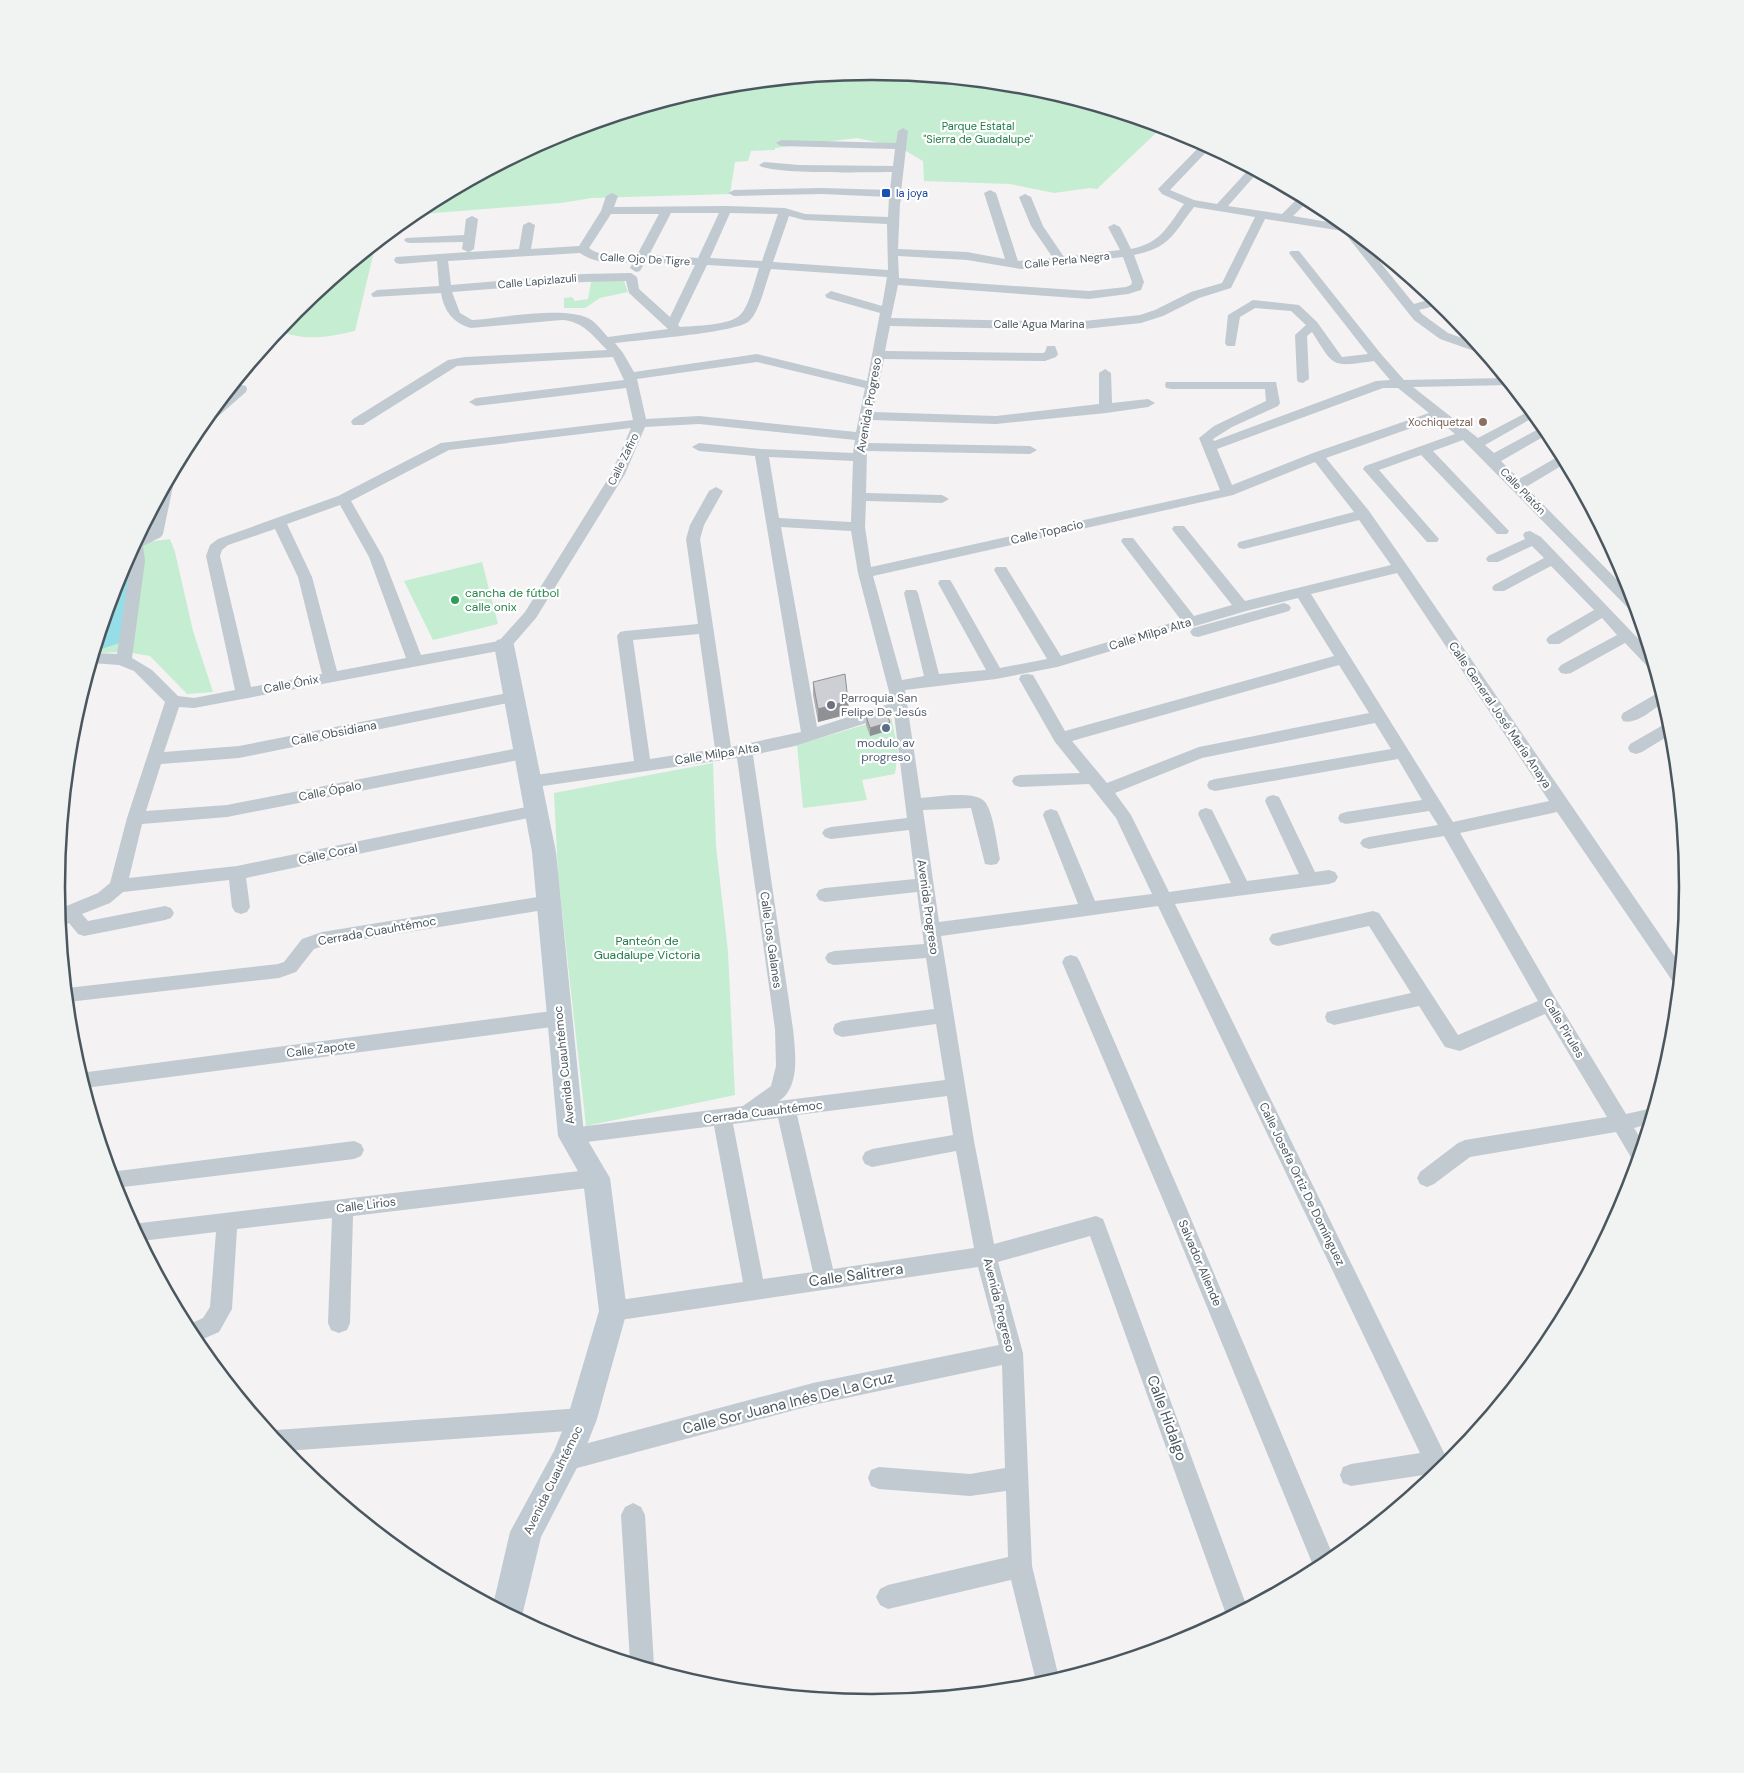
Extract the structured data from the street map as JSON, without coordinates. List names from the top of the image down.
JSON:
{
  "streets": {
    "main road": ["Avenida Cuauhtémoc"],
    "street": [
      "Calle Ojo De Tigre",
      "Calle Perla Negra",
      "Calle Lapizlazuli",
      "Calle Agua Marina",
      "Avenida Progreso",
      "Calle Zafiro",
      "Calle Platón",
      "Calle Topacio",
      "Calle Milpa Alta",
      "Calle Ónix",
      "Calle General José María Anaya",
      "Calle Obsidiana",
      "Calle Ópalo",
      "Calle Coral",
      "Cerrada Cuauhtémoc",
      "Calle Los Galanes",
      "Calle Pirules",
      "Calle Zapote",
      "Calle Josefa Ortiz De Domínguez",
      "Calle Lirios",
      "Salvador Allende",
      "Calle Salitrera",
      "Calle Sor Juana Inés De La Cruz",
      "Calle Hidalgo"
    ]
  },
  "crossings": [
    ["Calle Ojo De Tigre", "Calle Perla Negra"],
    ["Calle Ojo De Tigre", "Avenida Progreso"],
    ["Calle Perla Negra", "Avenida Progreso"],
    ["Calle Lapizlazuli", "Calle Zafiro"],
    ["Calle Agua Marina", "Avenida Progreso"],
    ["Avenida Progreso", "Calle Topacio"],
    ["Avenida Progreso", "Calle Milpa Alta"],
    ["Avenida Progreso", "Cerrada Cuauhtémoc"],
    ["Avenida Progreso", "Calle Salitrera"],
    ["Avenida Progreso", "Calle Sor Juana Inés De La Cruz"],
    ["Calle Zafiro", "Calle Ónix"],
    ["Calle Zafiro", "Avenida Cuauhtémoc"],
    ["Calle Platón", "Calle Topacio"],
    ["Calle Topacio", "Calle General José María Anaya"],
    ["Calle Milpa Alta", "Calle General José María Anaya"],
    ["Calle Milpa Alta", "Calle Los Galanes"],
    ["Calle Milpa Alta", "Calle Pirules"],
    ["Calle Milpa Alta", "Avenida Cuauhtémoc"],
    ["Calle Milpa Alta", "Calle Josefa Ortiz De Domínguez"],
    ["Calle Ónix", "Avenida Cuauhtémoc"],
    ["Calle Obsidiana", "Avenida Cuauhtémoc"],
    ["Calle Ópalo", "Avenida Cuauhtémoc"],
    ["Calle Coral", "Avenida Cuauhtémoc"],
    ["Cerrada Cuauhtémoc", "Calle Los Galanes"],
    ["Cerrada Cuauhtémoc", "Avenida Cuauhtémoc"],
    ["Calle Zapote", "Avenida Cuauhtémoc"],
    ["Avenida Cuauhtémoc", "Calle Lirios"],
    ["Avenida Cuauhtémoc", "Calle Salitrera"],
    ["Avenida Cuauhtémoc", "Calle Sor Juana Inés De La Cruz"],
    ["Calle Salitrera", "Calle Hidalgo"]
  ],
  "parks": ["Parque Estatal \"Sierra de Guadalupe\"", "Panteón de Guadalupe Victoria"],
  "places": {
    "transit": ["la joya"],
    "other": [
      "Xochiquetzal",
      "cancha de fútbol calle onix",
      "Parroquia San Felipe De Jesús",
      "modulo av progreso"
    ]
  }
}
